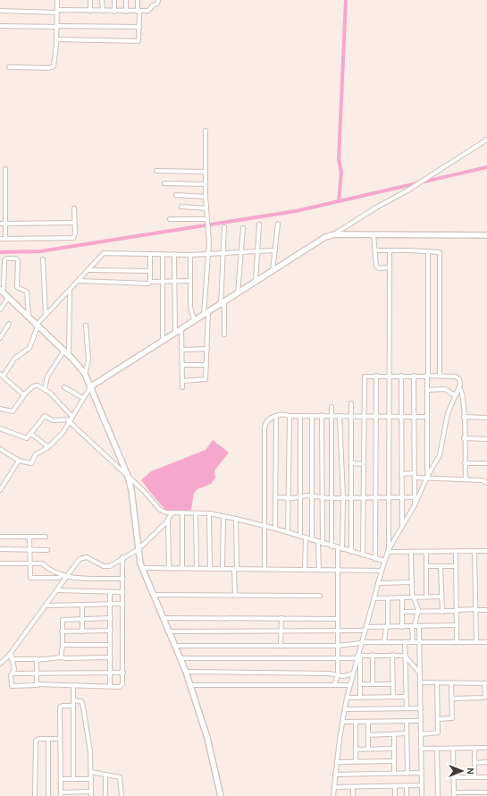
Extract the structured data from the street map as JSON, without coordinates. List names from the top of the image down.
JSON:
{
  "north": "right"
}
